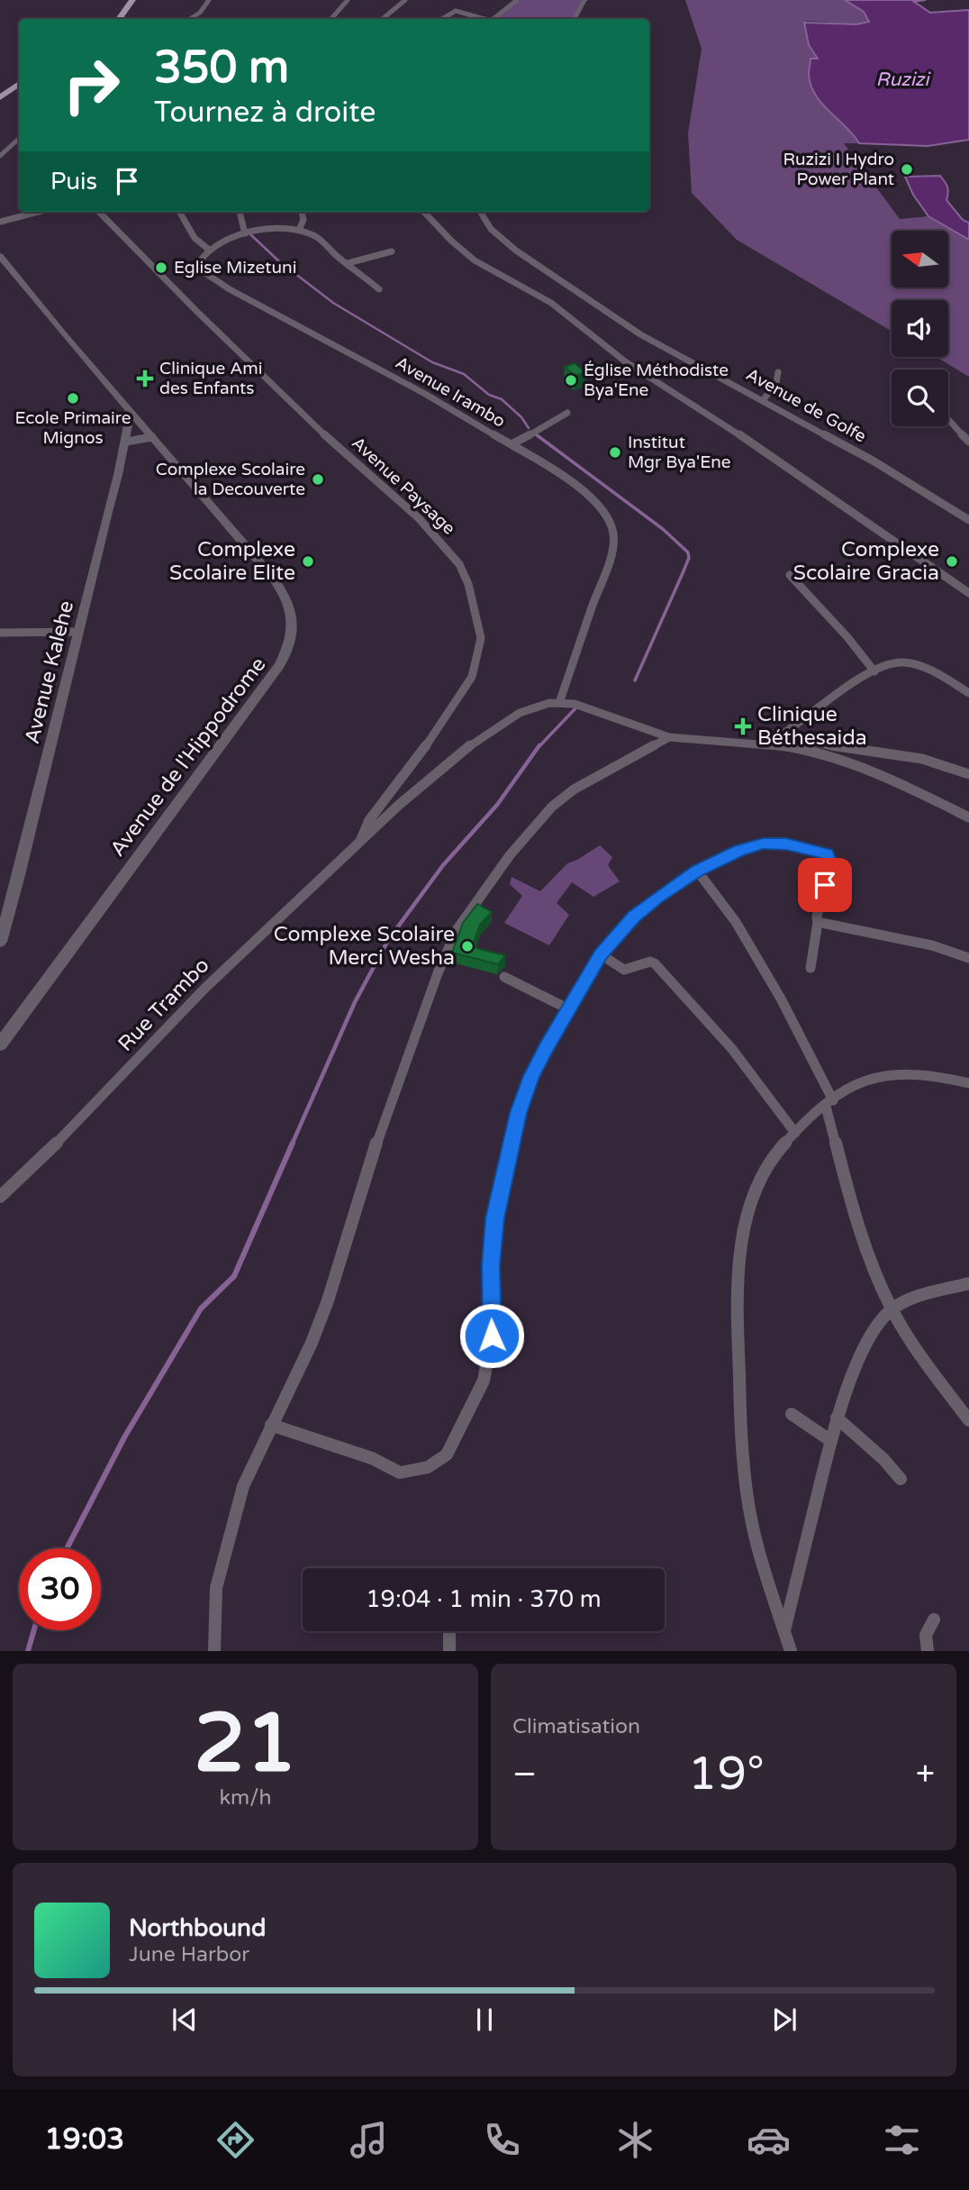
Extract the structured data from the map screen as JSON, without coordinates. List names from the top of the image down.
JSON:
{
  "streets": {
    "street": [
      "Avenue Irambo",
      "Avenue de Golfe",
      "Avenue Paysage",
      "Avenue Kalehe",
      "Avenue de l'Hippodrome",
      "Rue Trambo"
    ]
  },
  "crossings": [
    ["Avenue Irambo", "Rue Trambo"],
    ["Avenue Paysage", "Rue Trambo"],
    ["Avenue Kalehe", "Avenue de l'Hippodrome"]
  ],
  "water": ["Ruzizi"],
  "places": {
    "other": [
      "Ruzizi I Hydro Power Plant",
      "Eglise Mizetuni",
      "Église Méthodiste Bya'Ene",
      "Ecole Primaire Mignos",
      "Institut Mgr Bya'Ene",
      "Complexe Scolaire la Decouverte",
      "Complexe Scolaire Elite",
      "Complexe Scolaire Gracia",
      "Complexe Scolaire Merci Wesha"
    ],
    "health": ["Clinique Ami des Enfants", "Clinique Béthesaida"]
  },
  "north": "left",
  "page": {
    "turn": ["350 m", "Tournez à droite"],
    "then": "Puis",
    "limit": "30",
    "trip": "19:04 · 1 min · 370 m",
    "tile": [
      ["21", "km/h"],
      "Climatisation"
    ],
    "heat": ["−", "19°", "+"],
    "song": ["Northbound", "June Harbor"],
    "tabs": "19:03"
  }
}
